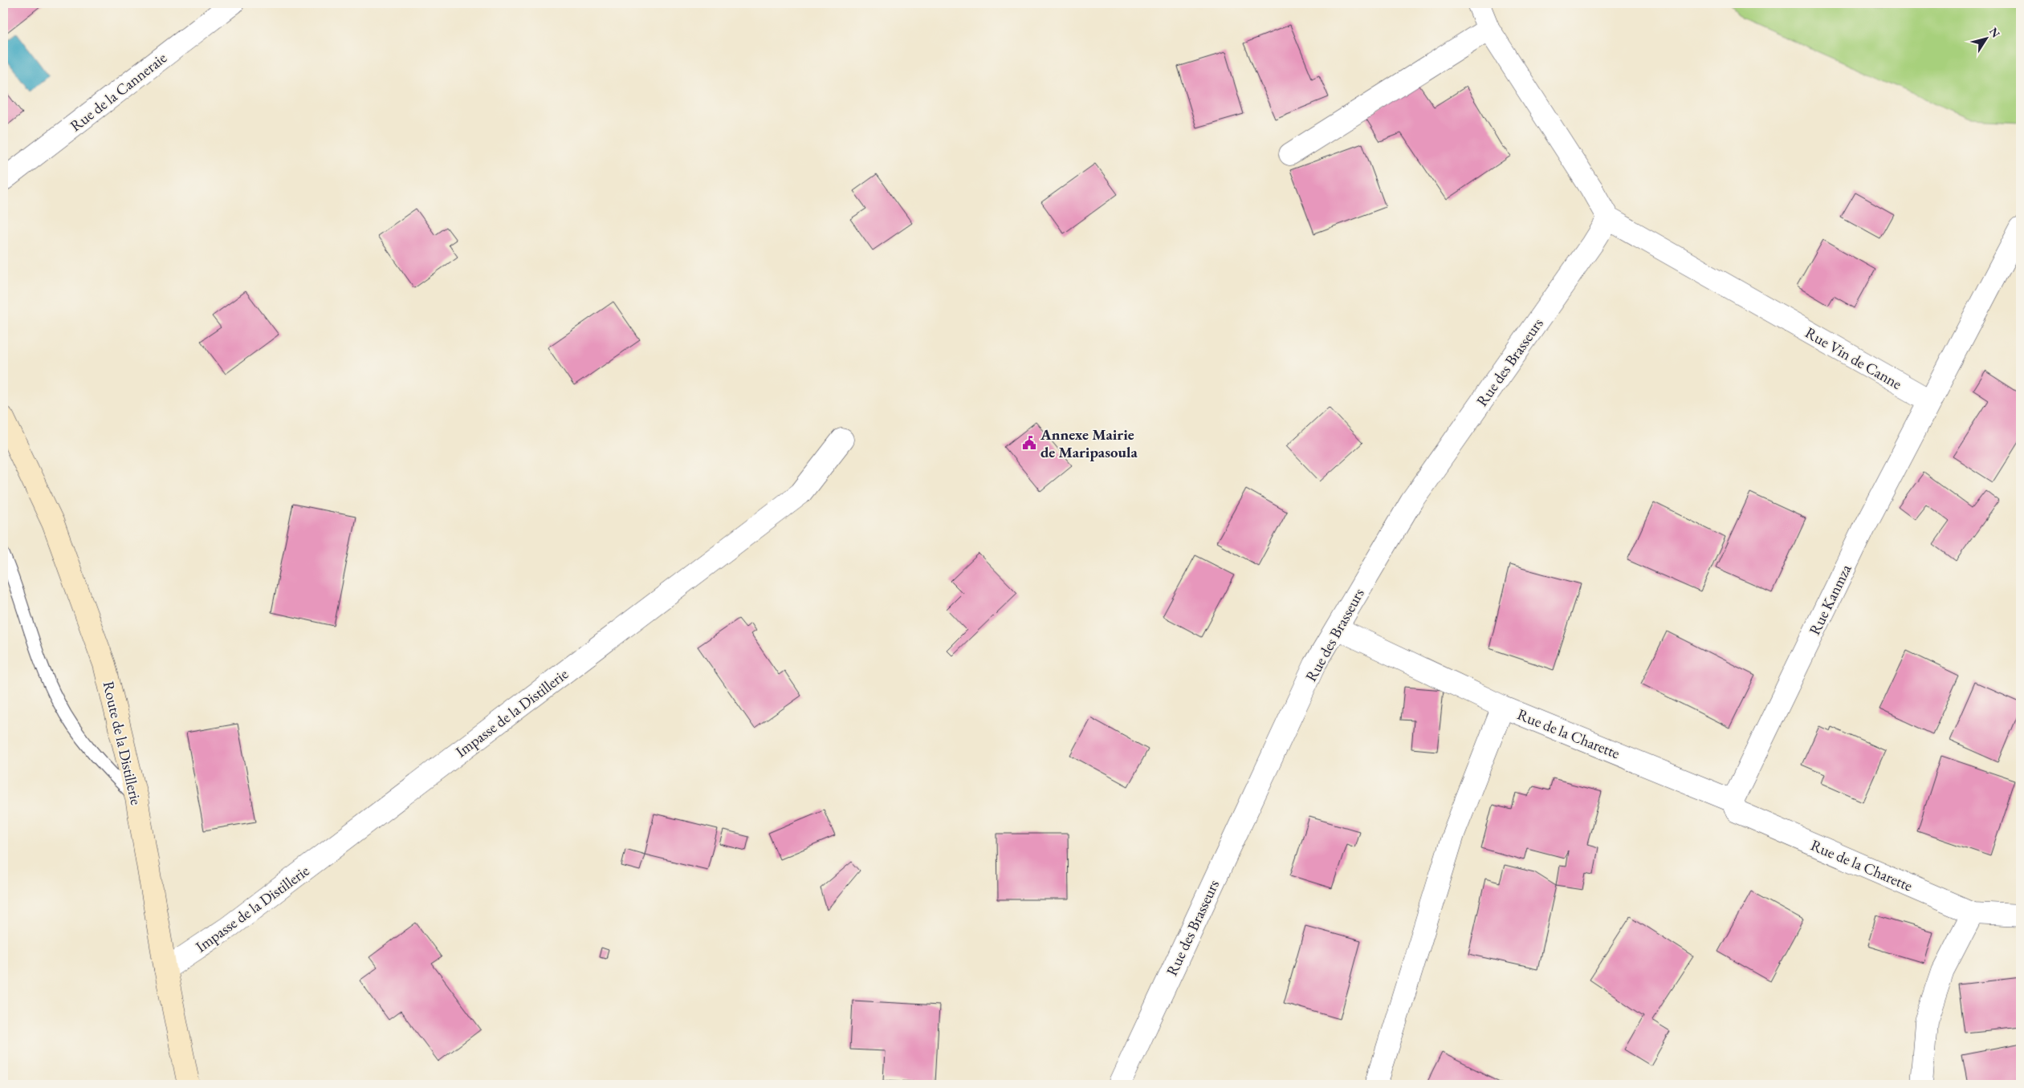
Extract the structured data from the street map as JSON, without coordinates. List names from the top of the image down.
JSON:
{
  "streets": {
    "street": [
      "Rue de la Canneraie",
      "Rue Vin de Canne",
      "Rue des Brasseurs",
      "Rue Kanmza",
      "Impasse de la Distillerie",
      "Rue de la Charette",
      "Route de la Distillerie"
    ]
  },
  "crossings": [
    ["Rue Vin de Canne", "Rue des Brasseurs"],
    ["Rue Vin de Canne", "Rue Kanmza"],
    ["Rue Kanmza", "Rue de la Charette"],
    ["Impasse de la Distillerie", "Route de la Distillerie"]
  ],
  "places": {
    "public building": ["Annexe Mairie de Maripasoula"]
  },
  "north": "top right"
}
